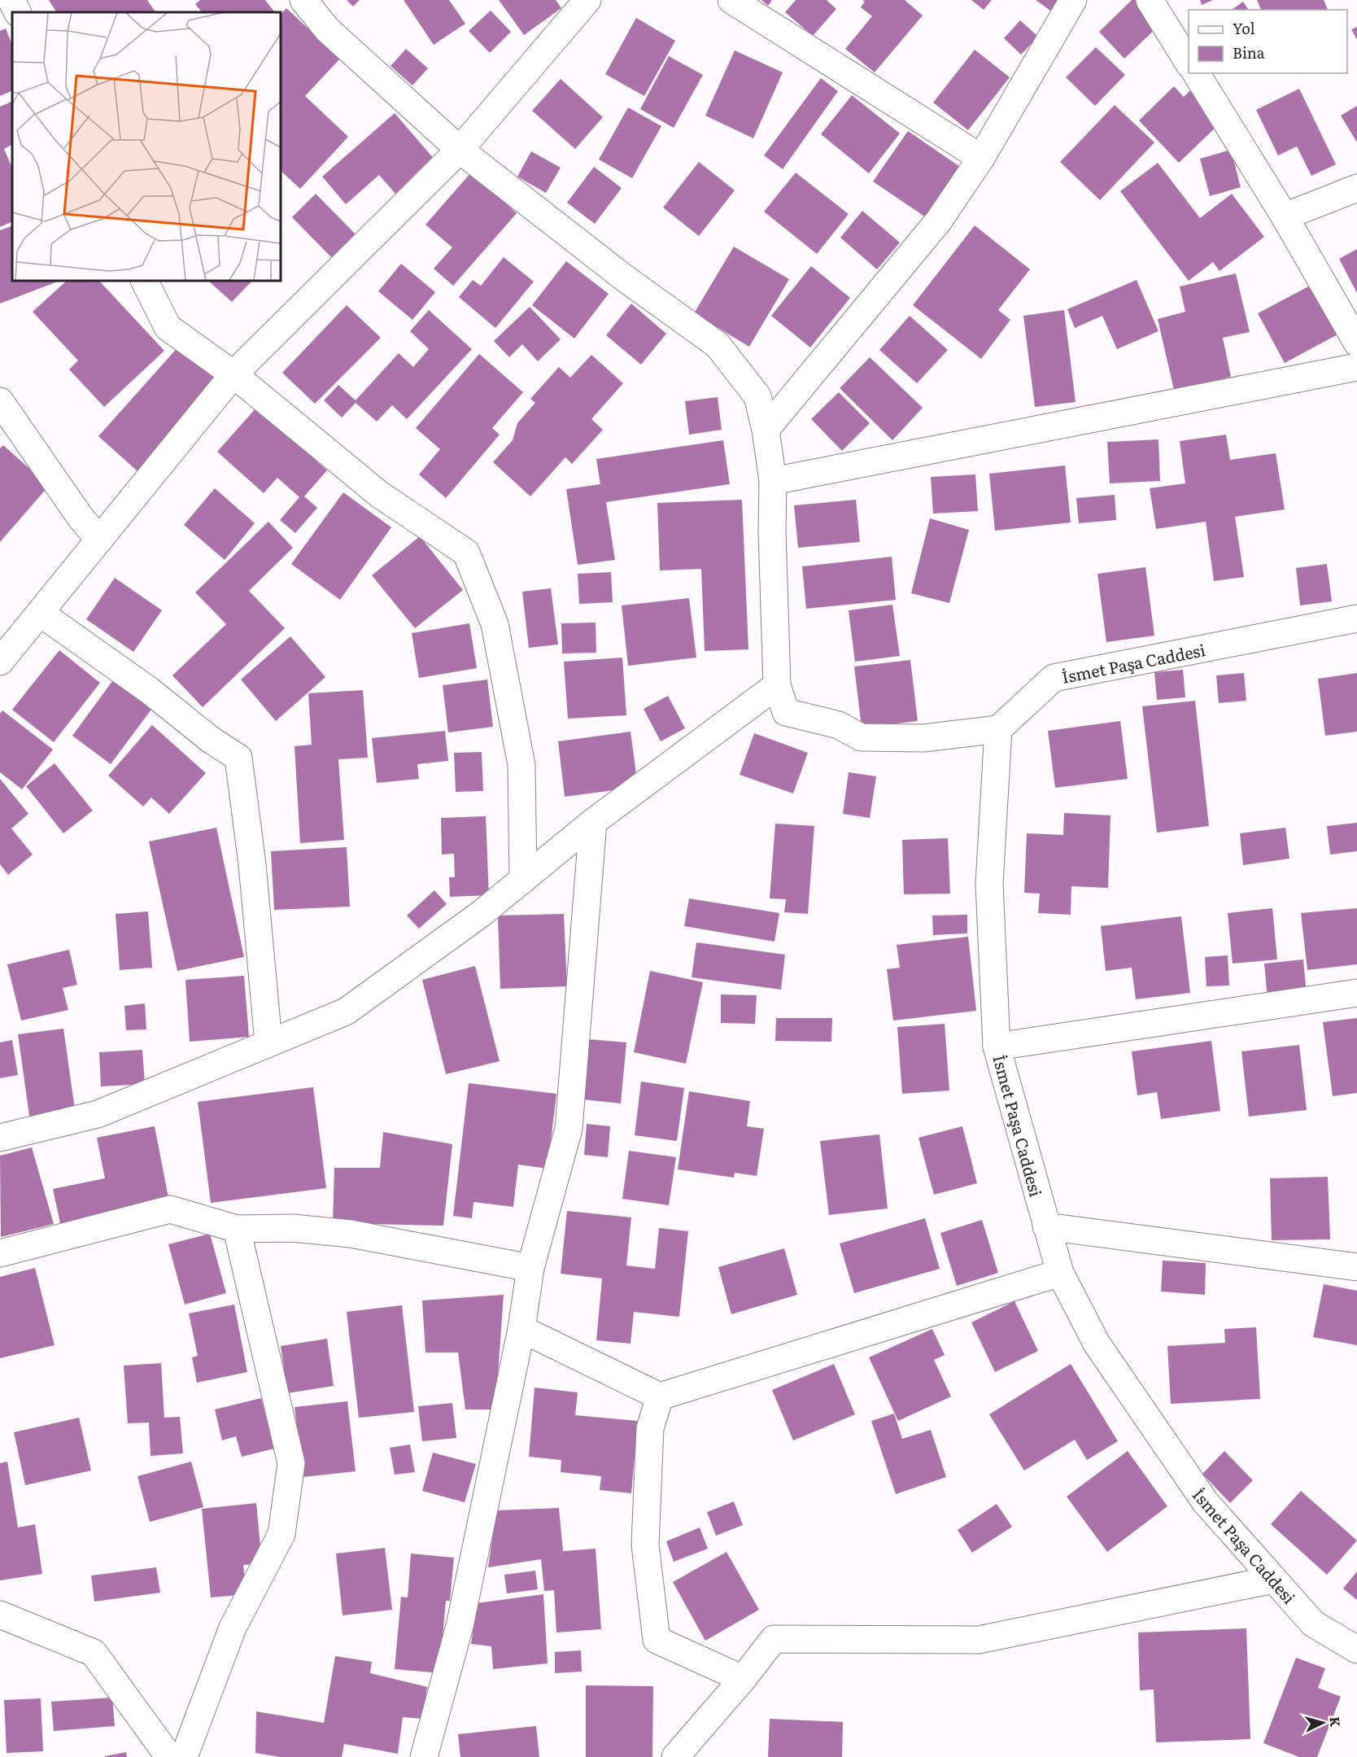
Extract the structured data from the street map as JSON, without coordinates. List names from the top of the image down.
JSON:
{
  "streets": {
    "street": ["İsmet Paşa Caddesi"]
  },
  "legend": ["Yol", "Bina"],
  "north": "right"
}
